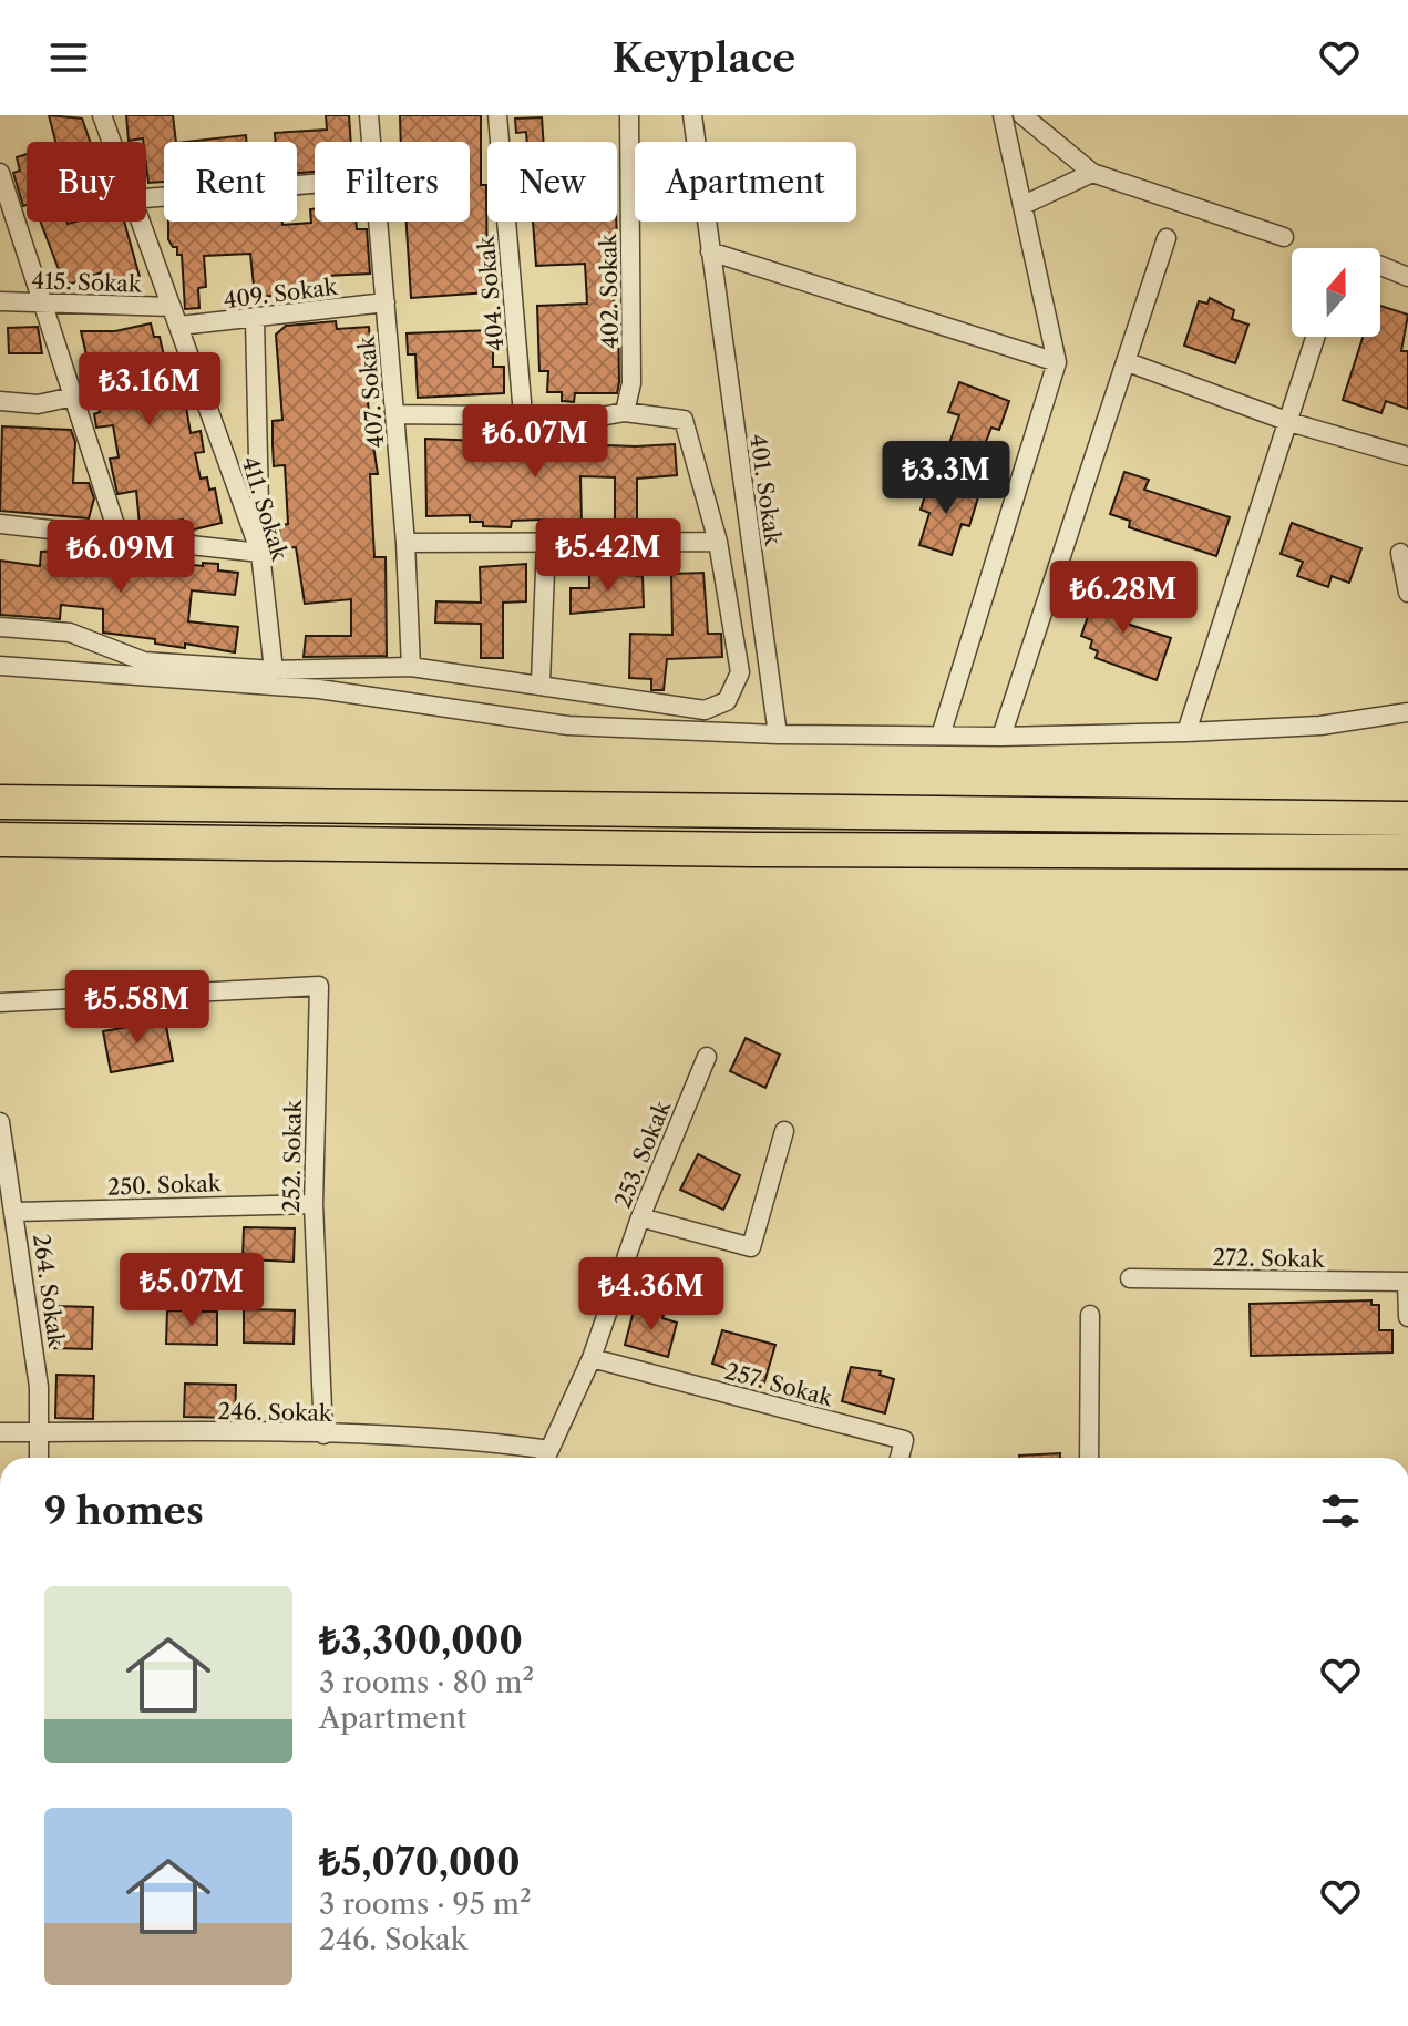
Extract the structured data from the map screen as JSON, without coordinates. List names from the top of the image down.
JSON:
{
  "streets": {
    "street": [
      "415. Sokak",
      "402. Sokak",
      "409. Sokak",
      "404. Sokak",
      "407. Sokak",
      "401. Sokak",
      "411. Sokak",
      "253. Sokak",
      "252. Sokak",
      "250. Sokak",
      "272. Sokak",
      "264. Sokak",
      "257. Sokak",
      "246. Sokak"
    ]
  },
  "crossings": [
    ["415. Sokak", "411. Sokak"],
    ["409. Sokak", "407. Sokak"],
    ["409. Sokak", "411. Sokak"],
    ["253. Sokak", "257. Sokak"],
    ["252. Sokak", "250. Sokak"],
    ["252. Sokak", "246. Sokak"],
    ["250. Sokak", "264. Sokak"],
    ["264. Sokak", "246. Sokak"]
  ],
  "north": "top",
  "page": {
    "header": "Keyplace",
    "chip": [
      "Buy",
      "Rent",
      "Filters",
      "New",
      "Apartment"
    ],
    "price": [
      "₺3.16M",
      "₺6.07M",
      "₺3.3M",
      "₺5.42M",
      "₺6.09M",
      "₺6.28M",
      "₺5.58M",
      "₺5.07M",
      "₺4.36M"
    ],
    "heading": "9 homes",
    "list": [
      {
        "name": "₺3,300,000",
        "note": "3 rooms · 80 m² · Apartment"
      },
      {
        "name": "₺5,070,000",
        "note": "3 rooms · 95 m² · 246. Sokak"
      }
    ]
  }
}
